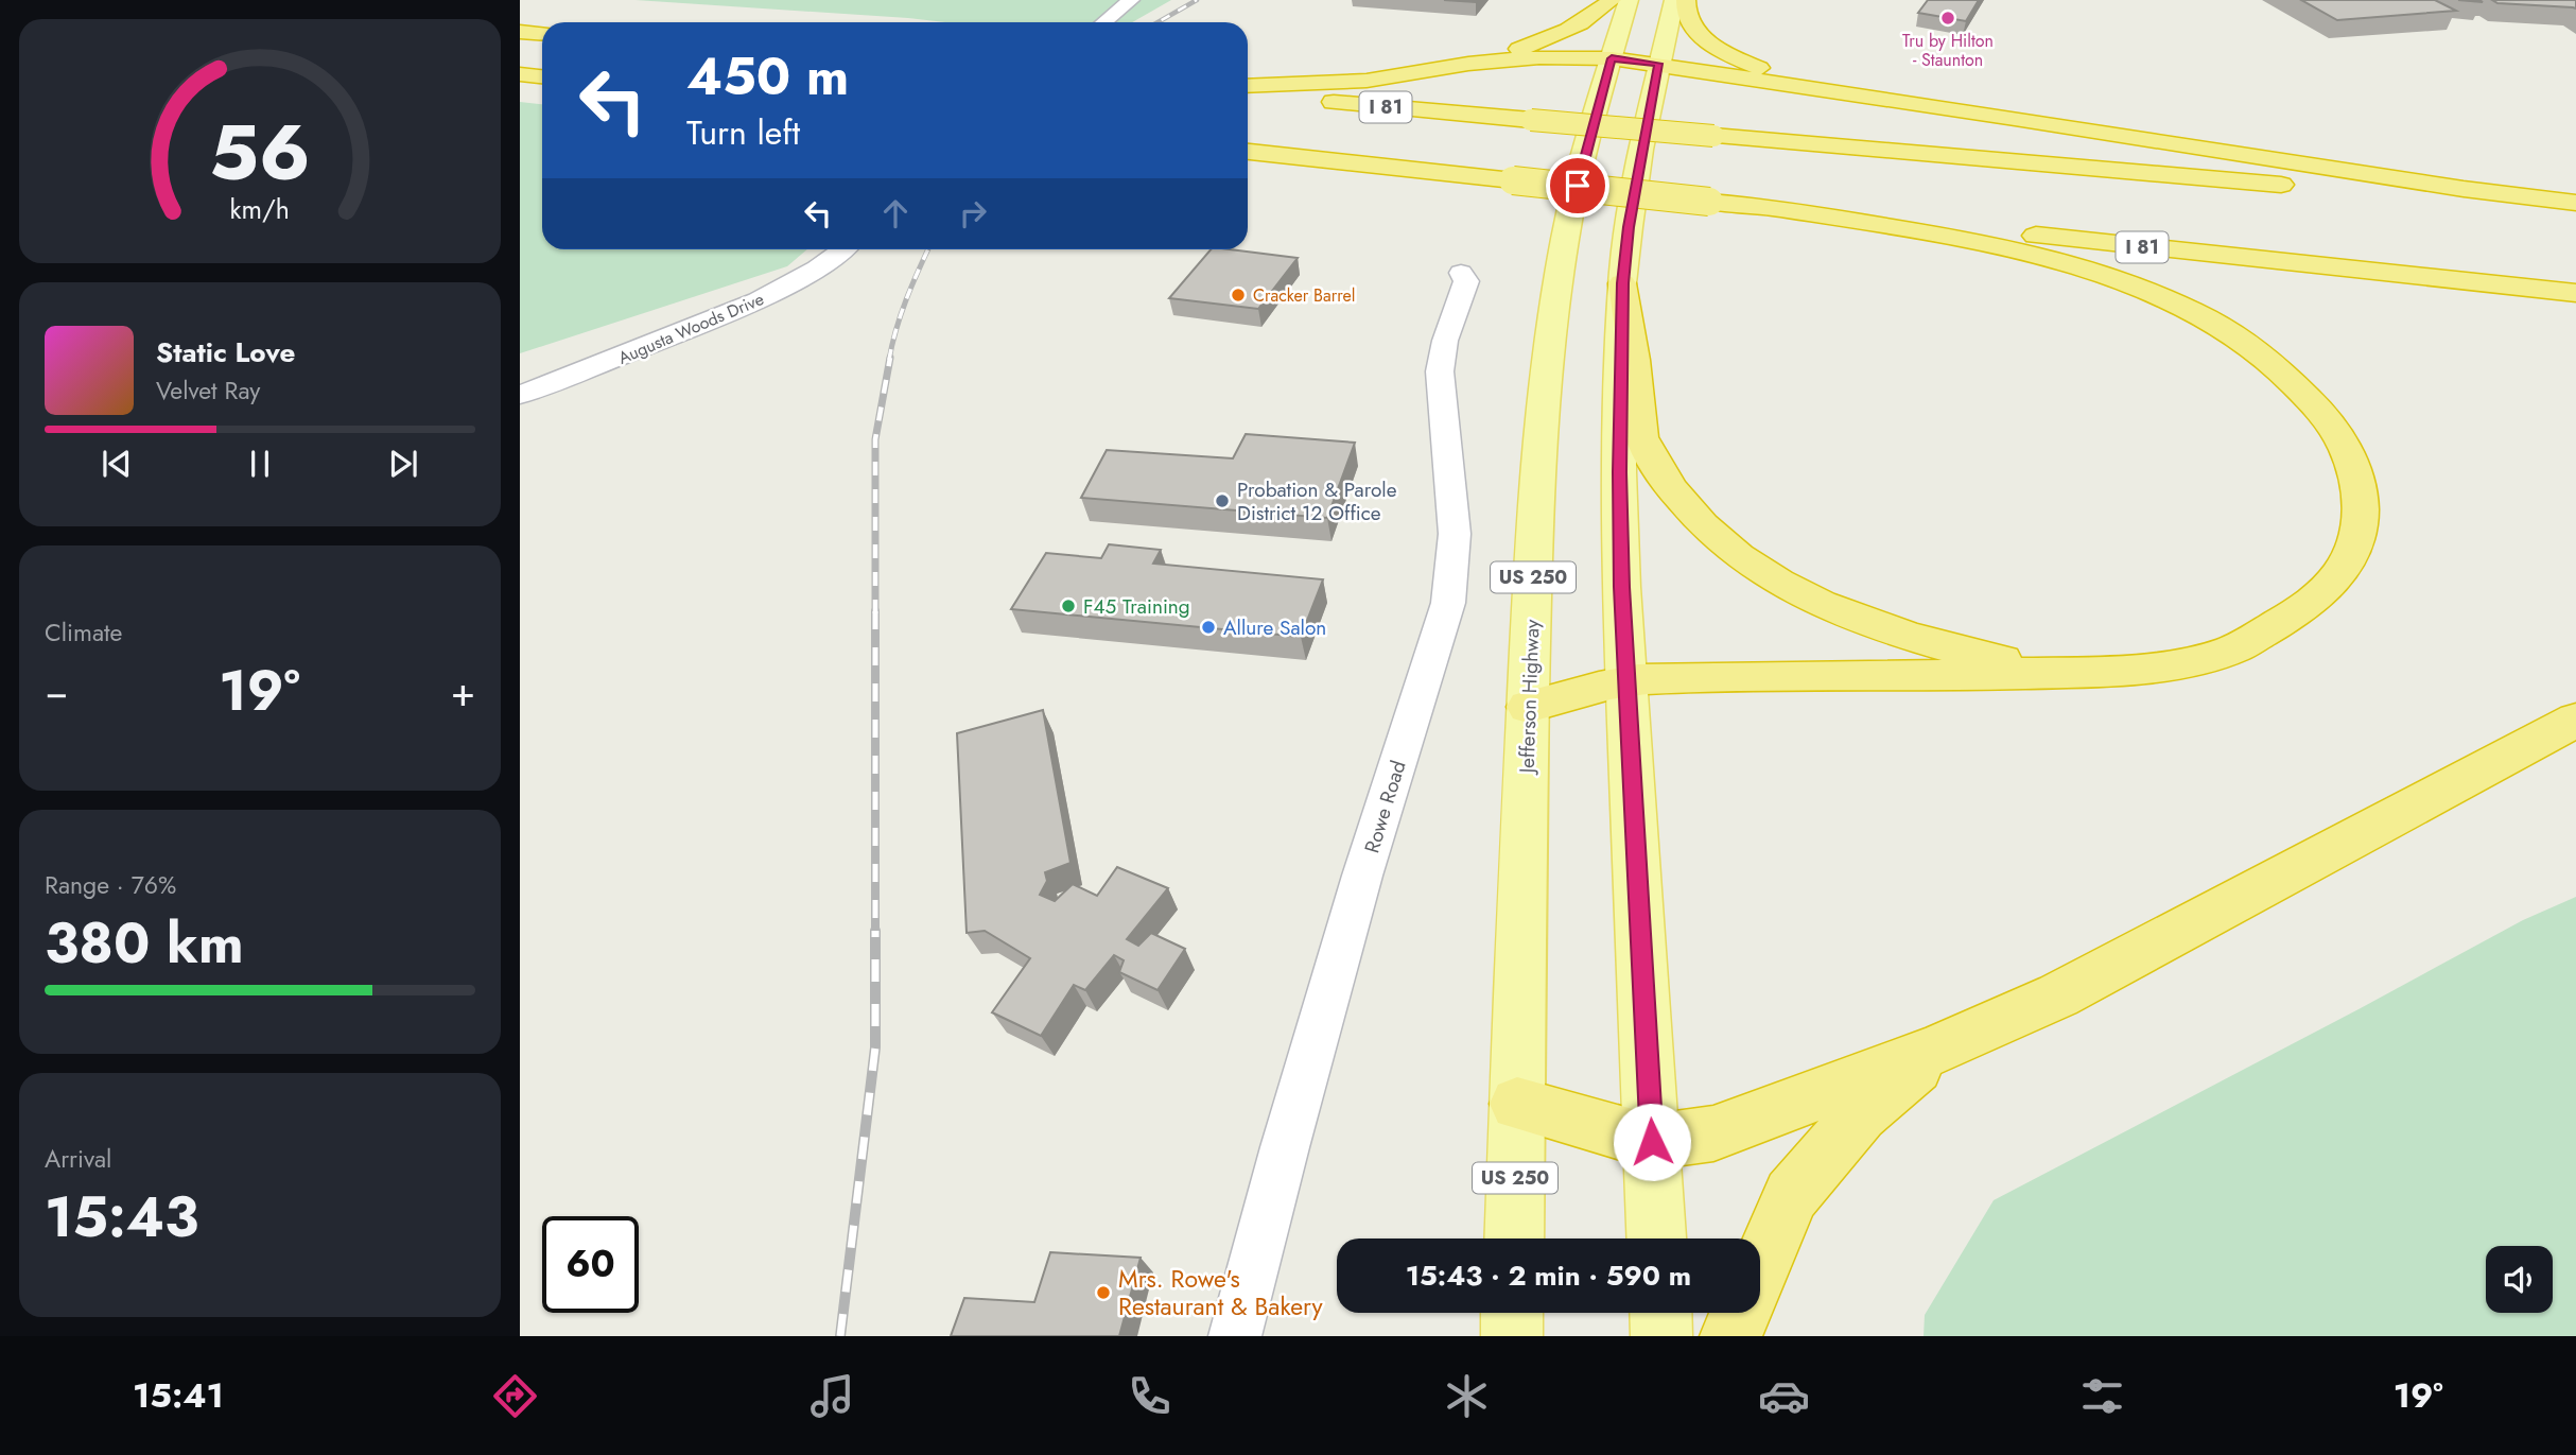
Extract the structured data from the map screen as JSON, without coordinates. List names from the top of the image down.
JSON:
{
  "streets": {
    "highway": ["I 81"],
    "main road": ["US 250", "Jefferson Highway"],
    "street": ["Augusta Woods Drive", "Rowe Road"]
  },
  "crossings": [
    ["US 250", "Jefferson Highway"]
  ],
  "places": [
    "Tru by Hilton - Staunton",
    "Cracker Barrel",
    "Probation & Parole District 12 Office",
    "F45 Training",
    "Allure Salon",
    "Mrs. Rowe's Restaurant & Bakery"
  ],
  "page": {
    "turn": ["450 m", "Turn left"],
    "song": ["Static Love", "Velvet Ray"],
    "tile": [
      "Climate",
      ["Range · 76%", "380 km"],
      ["Arrival", "15:43"]
    ],
    "heat": ["−", "19°", "+"],
    "limit": "60",
    "trip": "15:43 · 2 min · 590 m",
    "tabs": ["15:41", "19°"],
    "gauge": ["56", "km/h"]
  }
}
